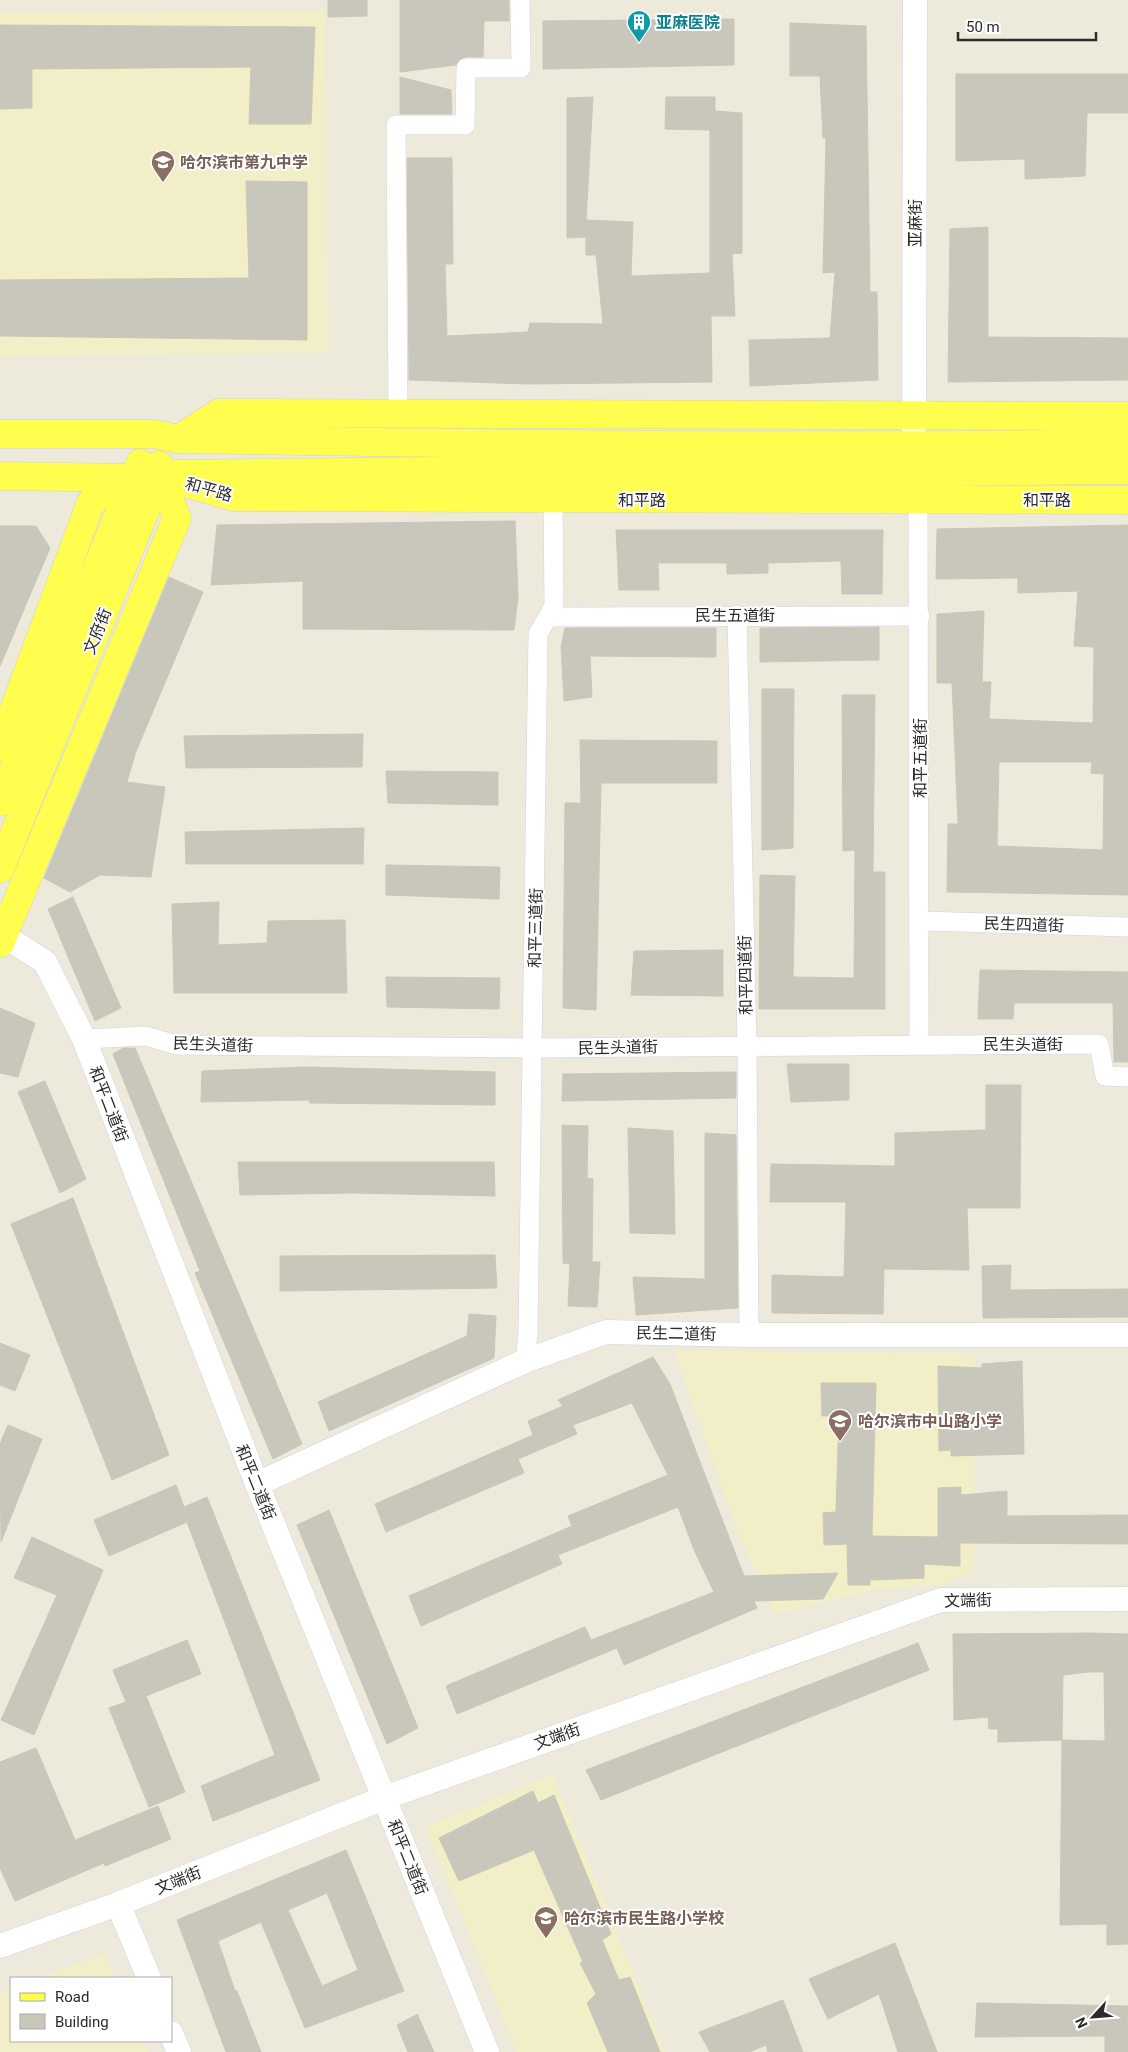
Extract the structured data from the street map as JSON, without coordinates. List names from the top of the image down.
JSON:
{
  "streets": {
    "main road": ["和平路", "文府街"],
    "street": [
      "亚麻街",
      "民生五道街",
      "和平五道街",
      "民生四道街",
      "和平三道街",
      "和平四道街",
      "民生头道街",
      "和平二道街",
      "民生二道街",
      "文端街"
    ]
  },
  "crossings": [
    ["亚麻街", "和平路"],
    ["亚麻街", "和平五道街"],
    ["和平路", "文府街"],
    ["和平路", "和平五道街"],
    ["和平路", "和平三道街"],
    ["民生五道街", "和平五道街"],
    ["民生五道街", "和平三道街"],
    ["民生五道街", "和平四道街"],
    ["和平五道街", "民生四道街"],
    ["和平五道街", "民生头道街"],
    ["和平三道街", "民生头道街"],
    ["和平三道街", "民生二道街"],
    ["和平四道街", "民生头道街"],
    ["和平四道街", "民生二道街"],
    ["民生头道街", "和平二道街"],
    ["和平二道街", "民生二道街"],
    ["和平二道街", "文端街"]
  ],
  "places": {
    "building": ["亚麻医院"],
    "school or university": ["哈尔滨市第九中学", "哈尔滨市中山路小学", "哈尔滨市民生路小学校"]
  },
  "legend": ["Road", "Building"],
  "scale_bar": "50 m",
  "north": "bottom left"
}
